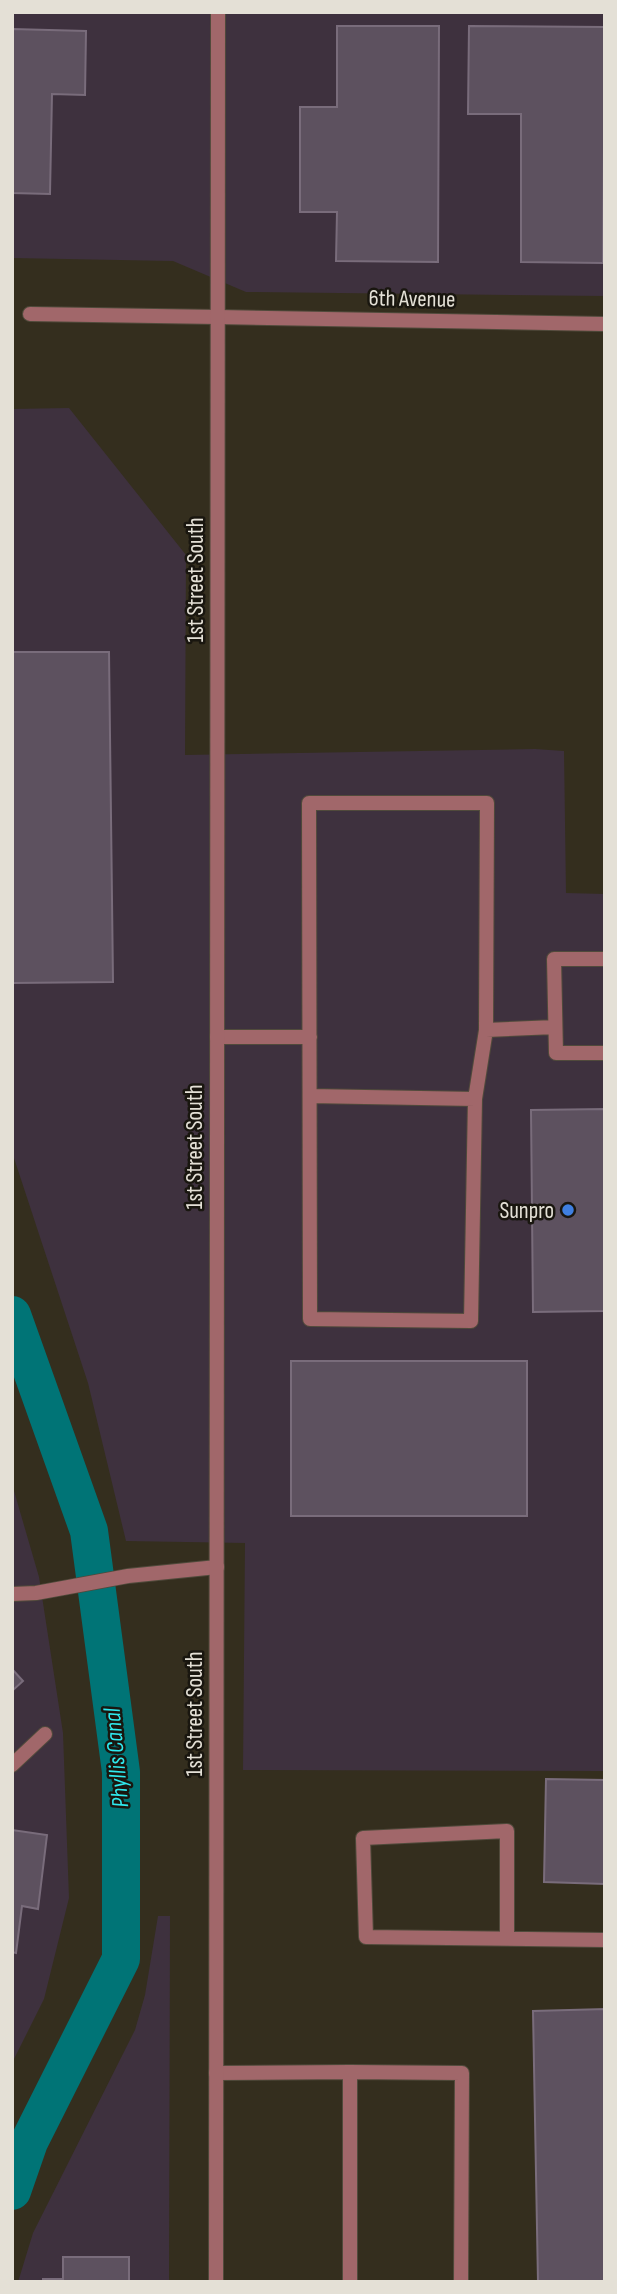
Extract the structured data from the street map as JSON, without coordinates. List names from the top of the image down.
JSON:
{
  "streets": {
    "street": ["6th Avenue", "1st Street South"]
  },
  "crossings": [
    ["6th Avenue", "1st Street South"]
  ],
  "water": ["Phyllis Canal"],
  "places": ["Sunpro"]
}
